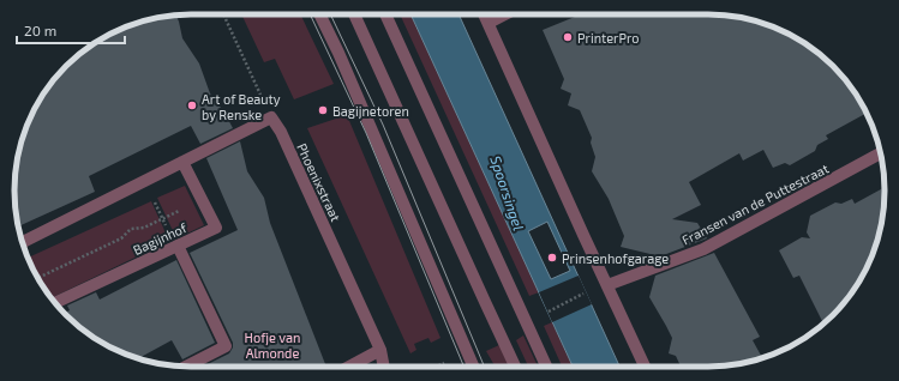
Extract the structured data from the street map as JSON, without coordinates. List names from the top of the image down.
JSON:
{
  "streets": {
    "street": ["Phoenixstraat", "Fransen van de Puttestraat", "Bagijnhof"]
  },
  "water": ["Spoorsingel"],
  "parks": ["Hofje van Almonde"],
  "places": [
    "PrinterPro",
    "Art of Beauty by Renske",
    "Bagijnetoren",
    "Prinsenhofgarage"
  ],
  "scale_bar": "20 m"
}
